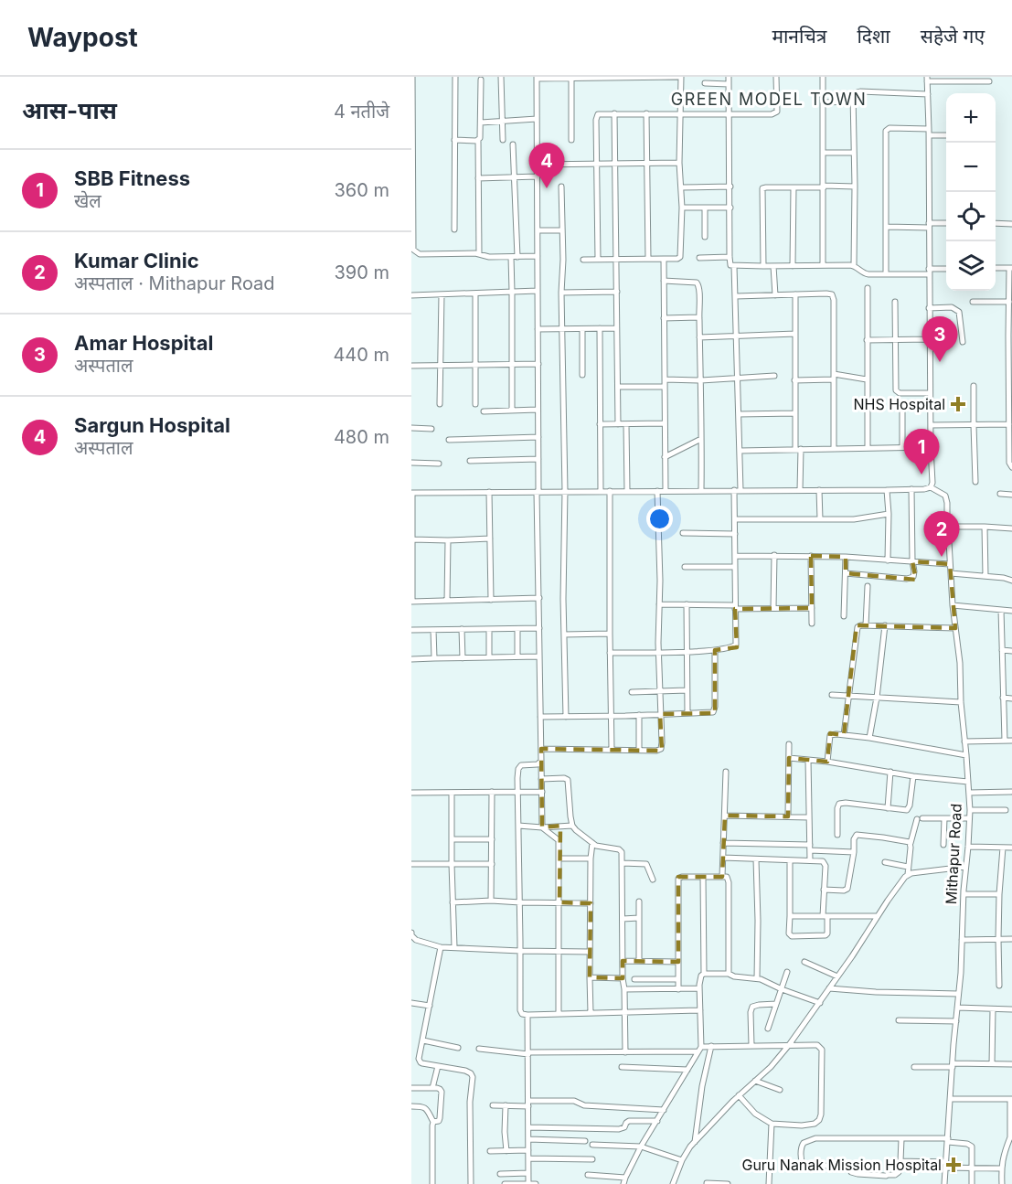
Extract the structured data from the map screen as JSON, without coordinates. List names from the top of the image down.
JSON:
{
  "streets": {
    "street": ["Mithapur Road"]
  },
  "districts": ["GREEN MODEL TOWN"],
  "places": {
    "health": ["NHS Hospital", "Guru Nanak Mission Hospital"]
  },
  "page": {
    "header": "Waypost",
    "nav": ["मानचित्र", "दिशा", "सहेजे गए"],
    "heading": ["आस-पास", "4 नतीजे"],
    "map_buttons": ["+", "−"],
    "pins": [
      "4",
      "3",
      "1",
      "2"
    ],
    "list": [
      {
        "mark": "1",
        "name": "SBB Fitness",
        "note": "खेल",
        "value": "360 m"
      },
      {
        "mark": "2",
        "name": "Kumar Clinic",
        "note": "अस्पताल · Mithapur Road",
        "value": "390 m"
      },
      {
        "mark": "3",
        "name": "Amar Hospital",
        "note": "अस्पताल",
        "value": "440 m"
      },
      {
        "mark": "4",
        "name": "Sargun Hospital",
        "note": "अस्पताल",
        "value": "480 m"
      }
    ]
  }
}
